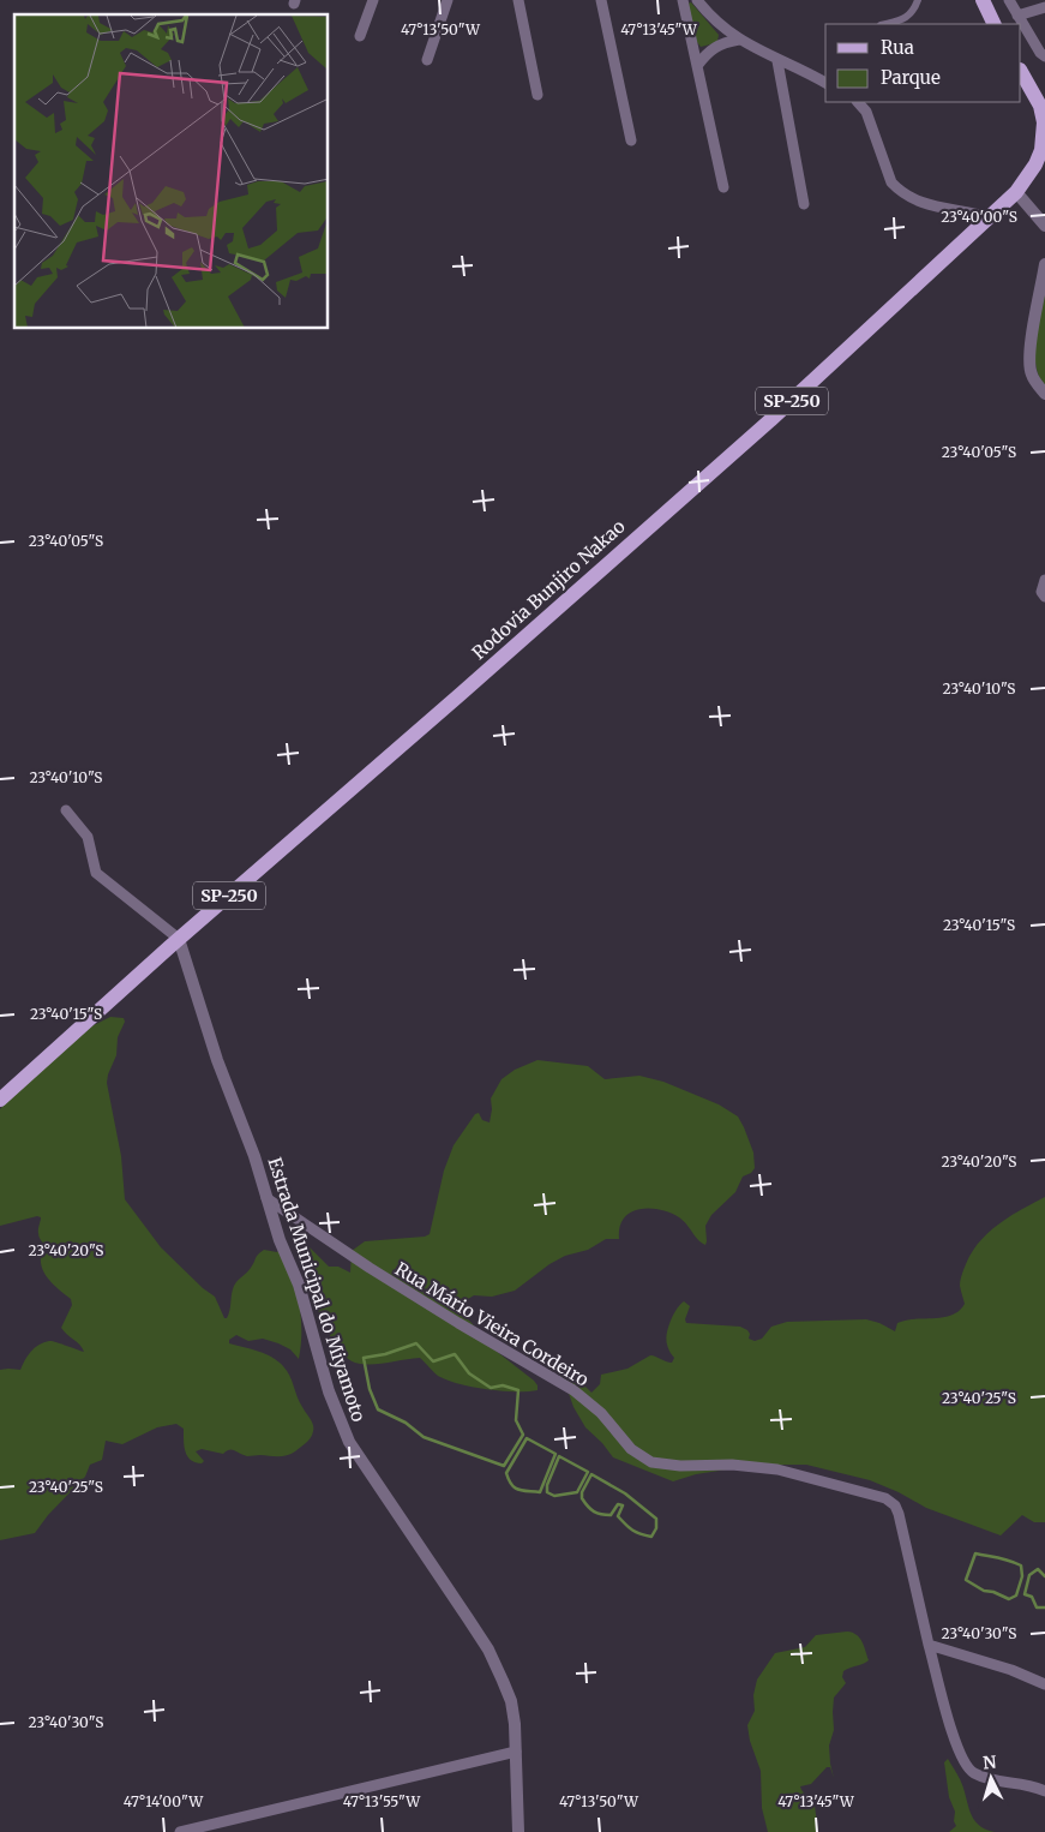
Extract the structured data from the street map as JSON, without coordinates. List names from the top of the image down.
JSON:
{
  "streets": {
    "main road": ["SP-250", "Rodovia Bunjiro Nakao"],
    "street": ["Estrada Municipal do Miyamoto", "Rua Mário Vieira Cordeiro"]
  },
  "crossings": [
    ["Rodovia Bunjiro Nakao", "Estrada Municipal do Miyamoto"],
    ["Estrada Municipal do Miyamoto", "Rua Mário Vieira Cordeiro"]
  ],
  "legend": ["Rua", "Parque"],
  "north": "top",
  "coordinates": [
    "47°13'50\"W",
    "47°13'45\"W",
    "23°40'00\"S",
    "23°40'05\"S",
    "23°40'10\"S",
    "23°40'15\"S",
    "23°40'20\"S",
    "23°40'25\"S",
    "23°40'30\"S",
    "47°14'00\"W",
    "47°13'55\"W"
  ]
}
